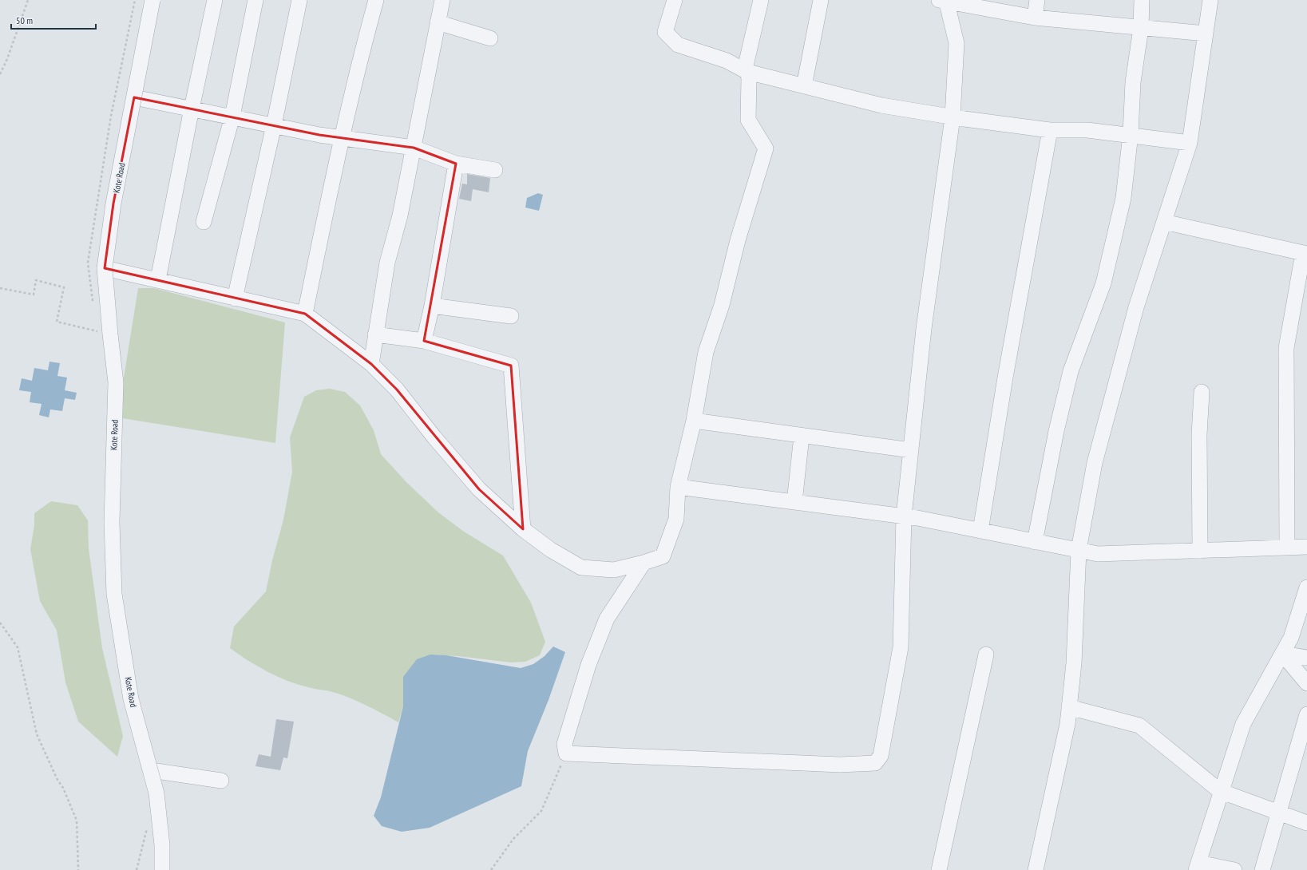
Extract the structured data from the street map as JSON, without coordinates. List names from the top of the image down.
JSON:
{
  "streets": {
    "street": ["Kote Road"]
  },
  "scale_bar": "50 m"
}
